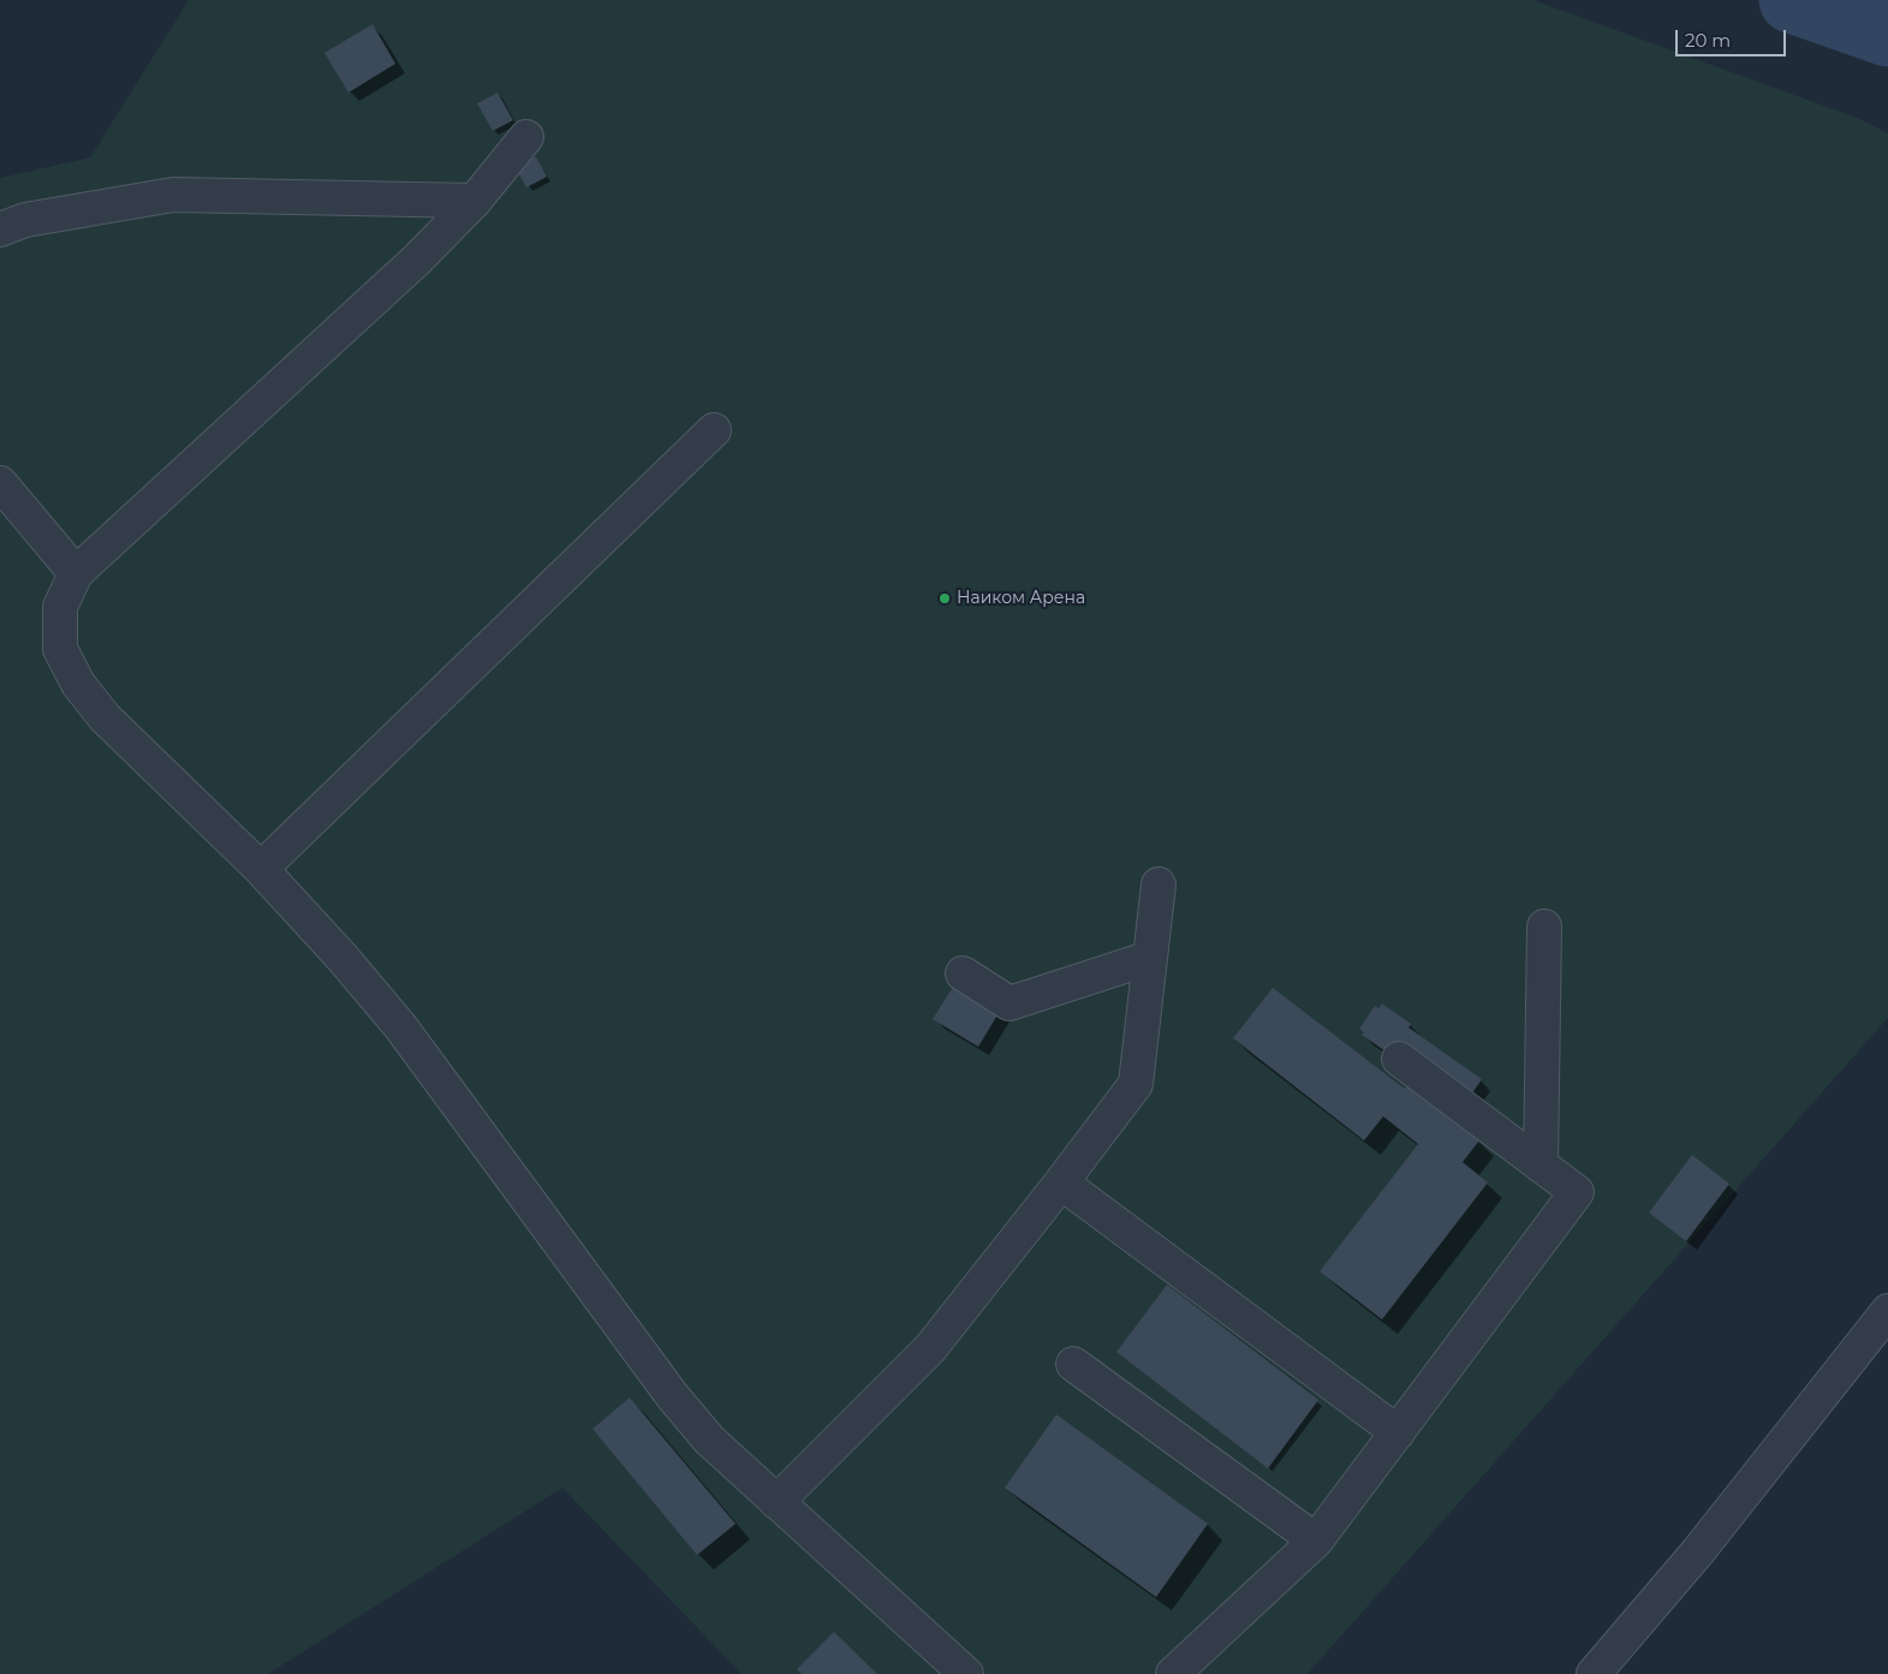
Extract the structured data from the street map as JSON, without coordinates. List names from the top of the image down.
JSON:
{
  "places": ["Наиком Арена"],
  "scale_bar": "20 m"
}
